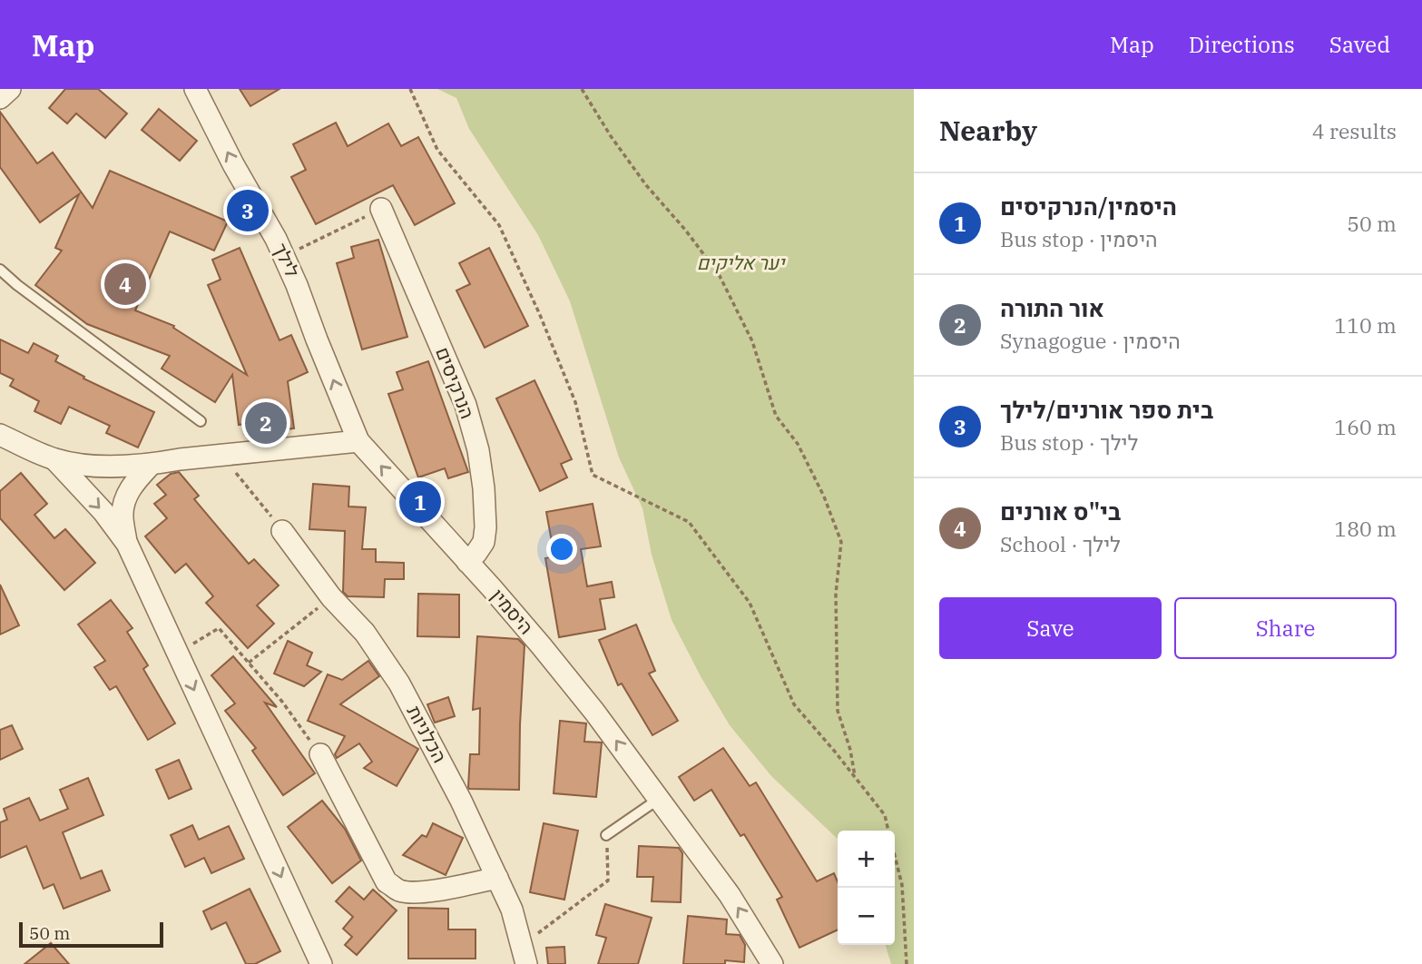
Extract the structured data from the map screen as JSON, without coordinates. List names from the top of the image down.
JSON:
{
  "streets": {
    "street": [
      "לילך",
      "הנרקיסים",
      "היסמין",
      "הכלניות"
    ]
  },
  "crossings": [
    ["לילך", "היסמין"],
    ["הנרקיסים", "היסמין"]
  ],
  "one_way": ["לילך", "היסמין"],
  "parks": ["יער אליקים"],
  "scale_bar": "50 m",
  "page": {
    "header": "Map",
    "nav": ["Map", "Directions", "Saved"],
    "heading": ["Nearby", "4 results"],
    "list": [
      {
        "mark": "1",
        "name": "היסמין/הנרקיסים",
        "note": "Bus stop · היסמין",
        "value": "50 m"
      },
      {
        "mark": "2",
        "name": "אור התורה",
        "note": "Synagogue · היסמין",
        "value": "110 m"
      },
      {
        "mark": "3",
        "name": "בית ספר אורנים/לילך",
        "note": "Bus stop · לילך",
        "value": "160 m"
      },
      {
        "mark": "4",
        "name": "בי\"ס אורנים",
        "note": "School · לילך",
        "value": "180 m"
      }
    ],
    "pins": [
      "3",
      "4",
      "2",
      "1"
    ],
    "buttons": ["Save", "Share"],
    "map_buttons": ["+", "−"],
    "scale": "50 m"
  }
}
